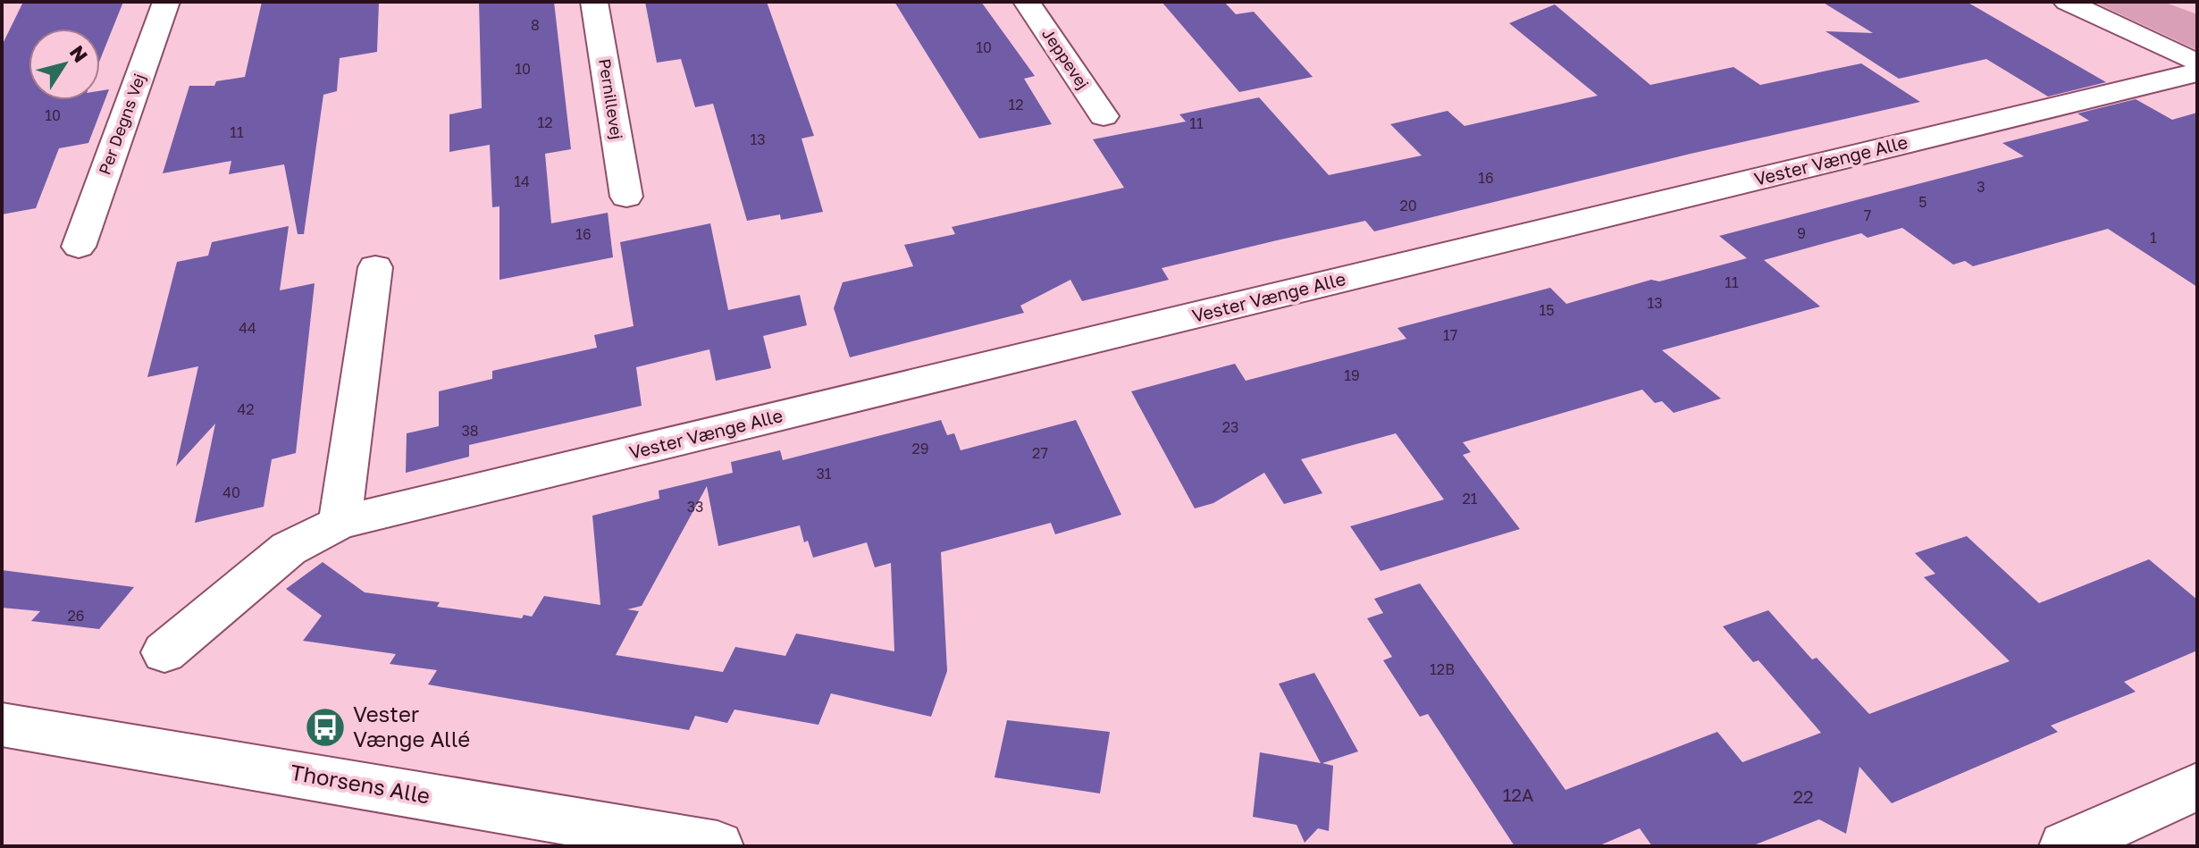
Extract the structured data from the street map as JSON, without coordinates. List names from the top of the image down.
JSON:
{
  "streets": {
    "street": [
      "Jeppevej",
      "Pernillevej",
      "Per Degns Vej",
      "Vester Vænge Alle",
      "Thorsens Alle"
    ]
  },
  "places": {
    "bus stop": ["Vester Vænge Allé"]
  },
  "house_numbers": [
    "8",
    "10",
    "10",
    "12",
    "10",
    "12",
    "11",
    "11",
    "13",
    "16",
    "14",
    "3",
    "5",
    "20",
    "7",
    "9",
    "16",
    "1",
    "11",
    "13",
    "15",
    "44",
    "17",
    "19",
    "42",
    "23",
    "38",
    "29",
    "27",
    "31",
    "40",
    "21",
    "33",
    "26",
    "12B",
    "12A",
    "22"
  ],
  "north": "top right"
}
